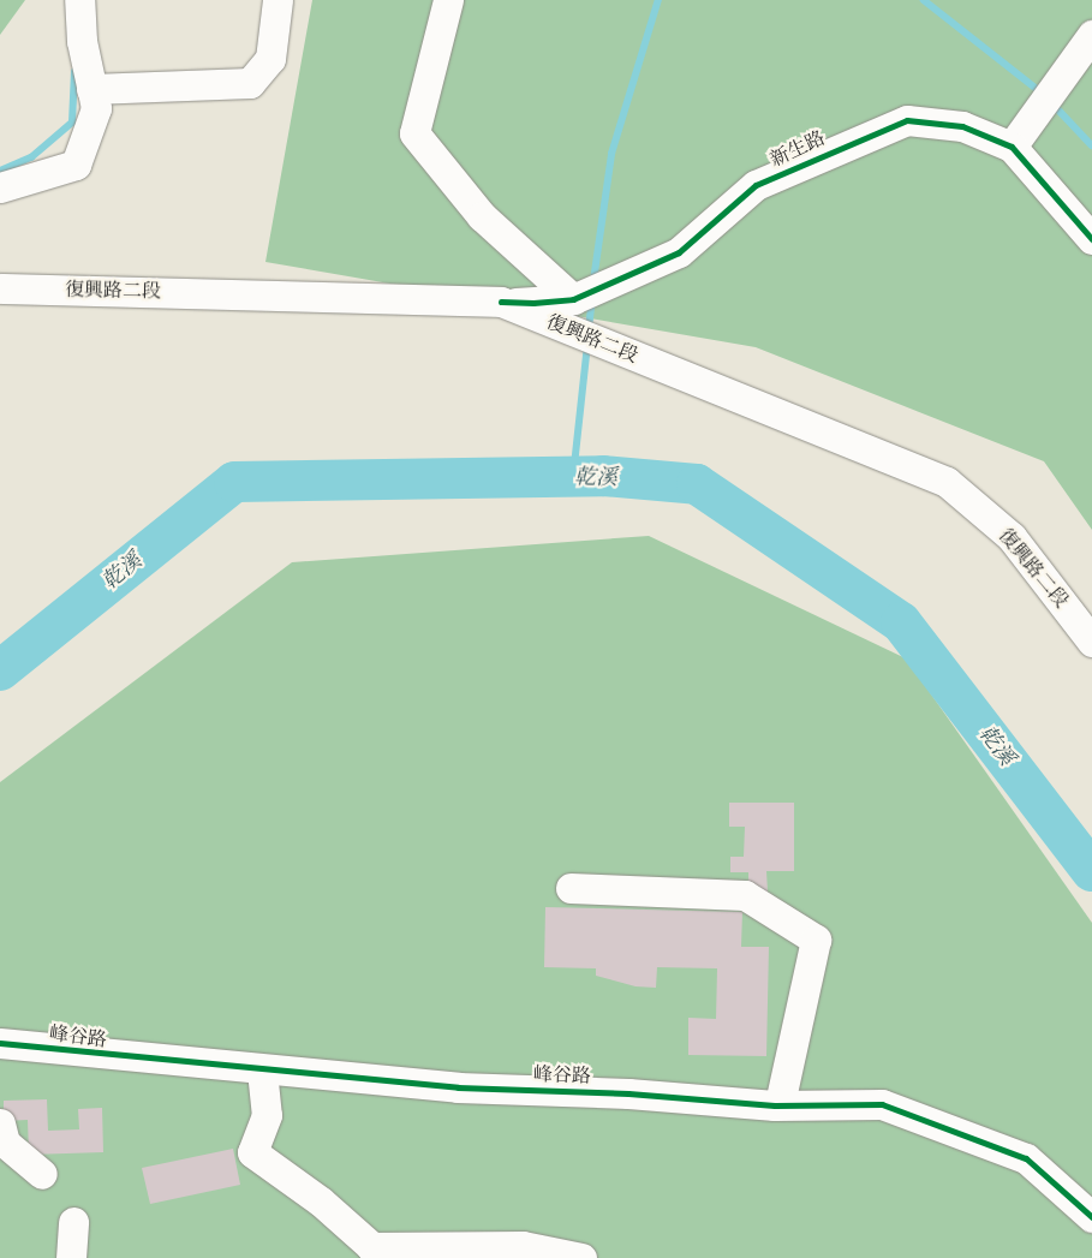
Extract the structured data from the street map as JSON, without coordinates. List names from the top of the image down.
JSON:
{
  "streets": {
    "street": ["新生路", "復興路二段", "峰谷路"]
  },
  "crossings": [
    ["新生路", "復興路二段"]
  ],
  "water": ["乾溪"]
}
